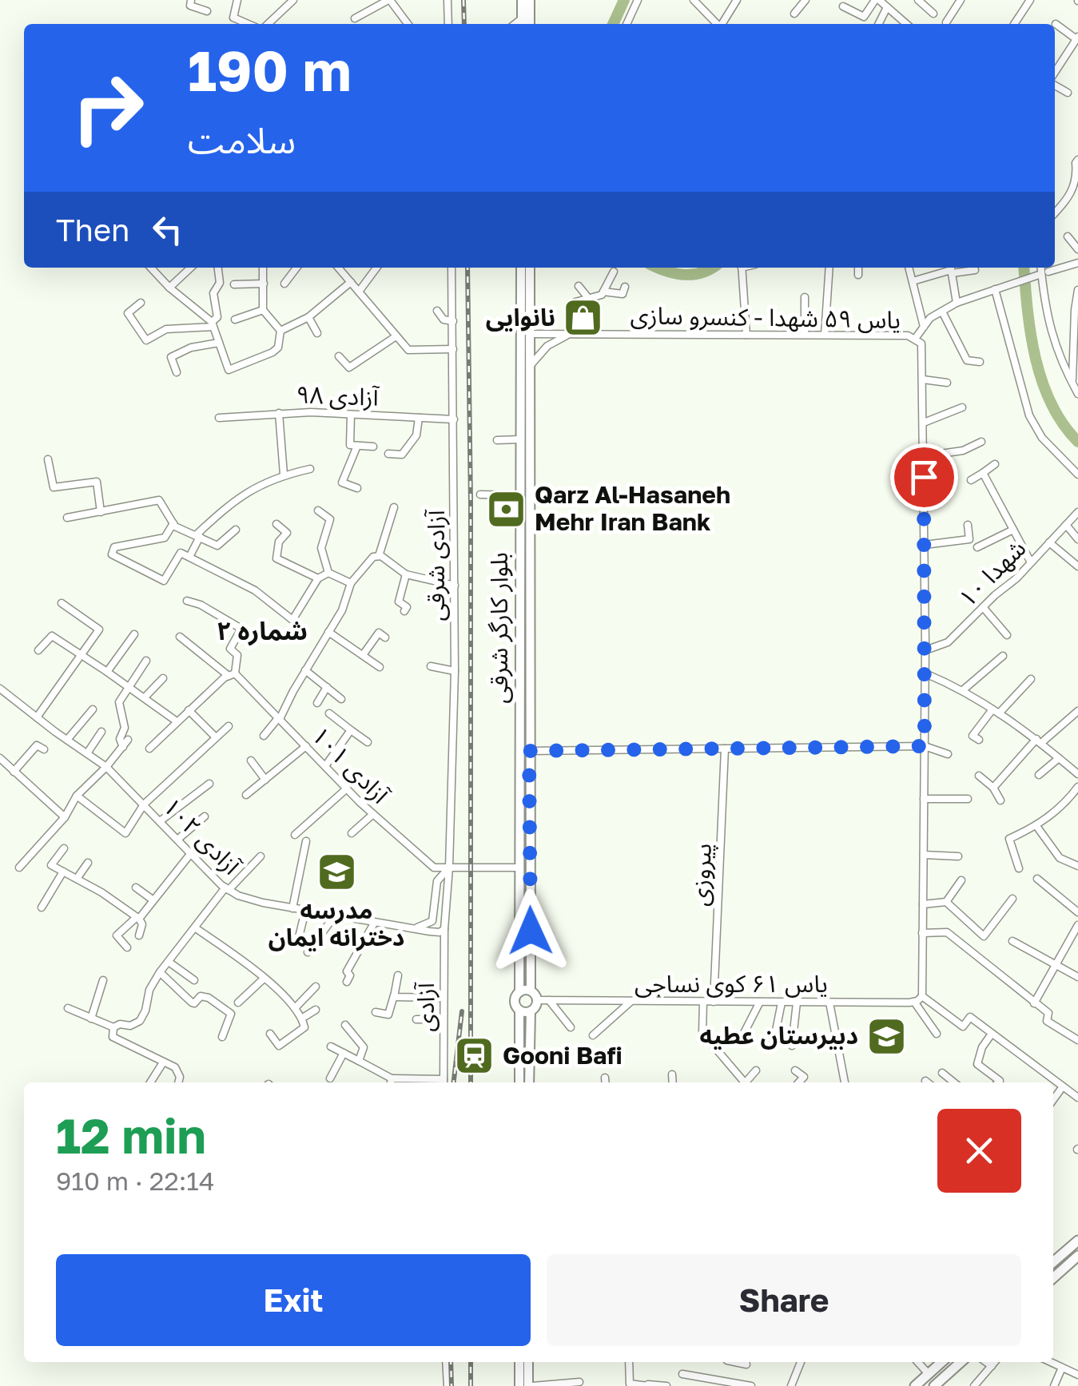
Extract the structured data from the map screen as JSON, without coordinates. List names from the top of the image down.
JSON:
{
  "streets": {
    "main road": ["بلوار کارگر شرقی"],
    "street": [
      "یاس ۵۹ شهدا - کنسرو سازی",
      "آزادی ۹۸",
      "آزادی شرقی",
      "شهدا ۱۰",
      "آزادی ۱۰۱",
      "آزادی ۱۰۲",
      "پیروزی",
      "یاس ۶۱ کوی نساجی",
      "آزادی"
    ]
  },
  "crossings": [
    ["یاس ۵۹ شهدا - کنسرو سازی", "شهدا ۱۰"],
    ["یاس ۵۹ شهدا - کنسرو سازی", "بلوار کارگر شرقی"],
    ["آزادی ۹۸", "آزادی شرقی"],
    ["آزادی شرقی", "آزادی ۱۰۱"],
    ["آزادی شرقی", "آزادی"],
    ["بلوار کارگر شرقی", "یاس ۶۱ کوی نساجی"],
    ["آزادی ۱۰۱", "آزادی"],
    ["پیروزی", "یاس ۶۱ کوی نساجی"]
  ],
  "districts": ["شماره ۲"],
  "places": {
    "shop": ["نانوایی"],
    "bank": ["Qarz Al-Hasaneh Mehr Iran Bank"],
    "school or university": ["مدرسه دخترانه ایمان", "دبیرستان عطیه"],
    "station": ["Gooni Bafi"]
  },
  "page": {
    "turn": ["190 m", "سلامت"],
    "then": "Then",
    "heading": ["12 min", "910 m · 22:14"],
    "buttons": ["Exit", "Share"]
  }
}
